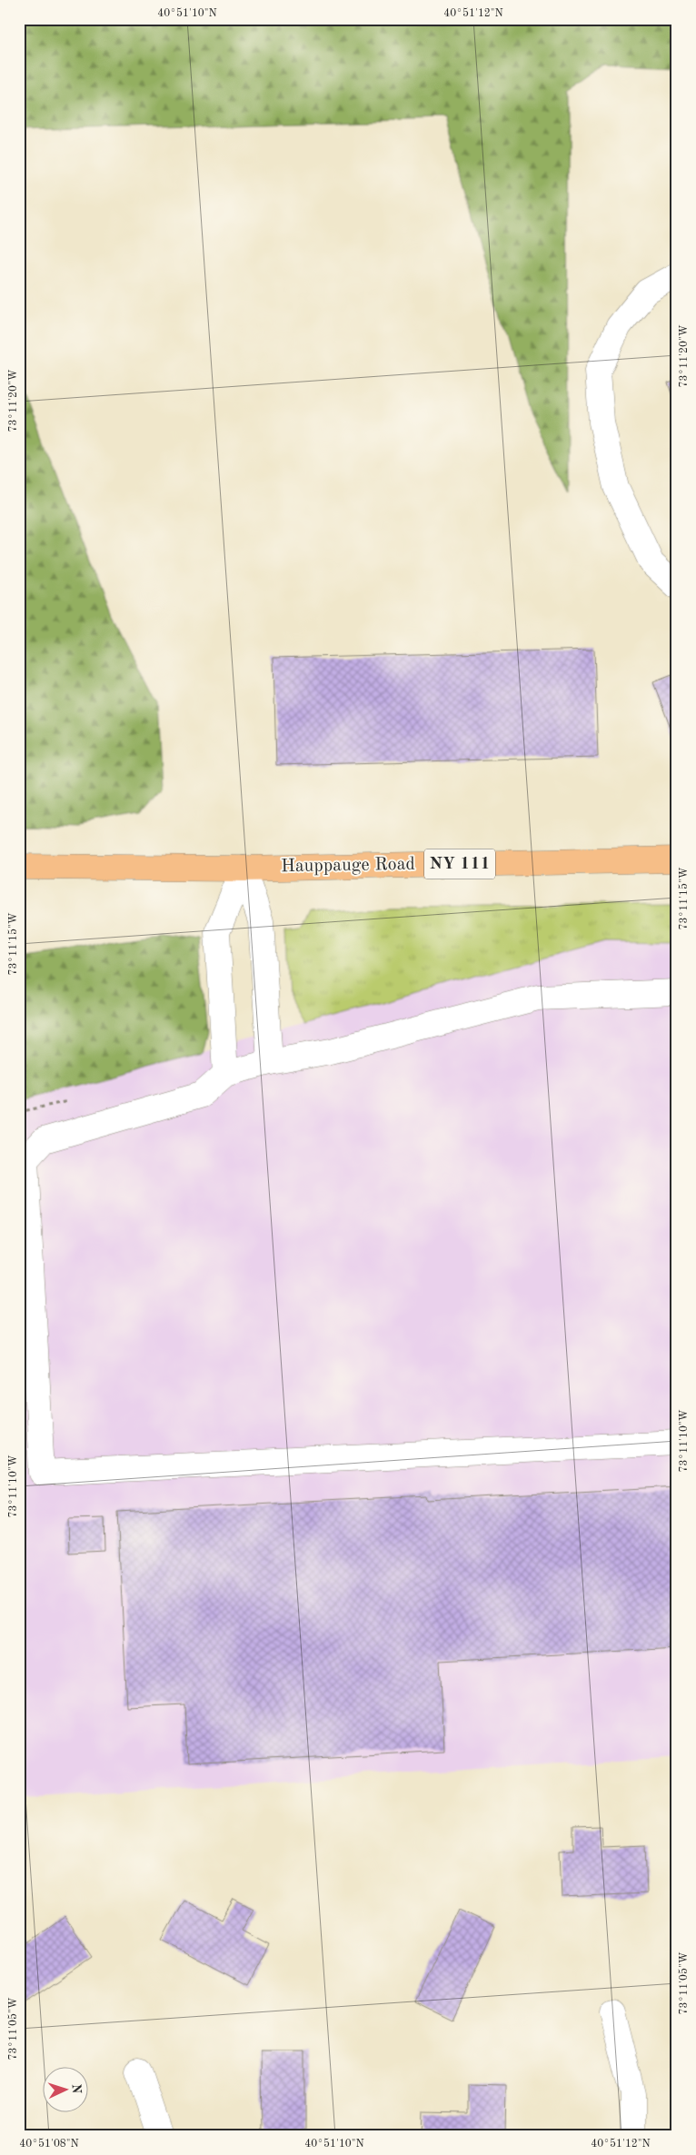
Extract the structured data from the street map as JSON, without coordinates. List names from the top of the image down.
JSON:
{
  "streets": {
    "main road": ["NY 111", "Hauppauge Road"]
  },
  "north": "right",
  "coordinates": [
    "40°51'10\"N",
    "40°51'12\"N",
    "73°11'20\"W",
    "73°11'15\"W",
    "73°11'10\"W",
    "73°11'05\"W",
    "40°51'08\"N"
  ]
}
